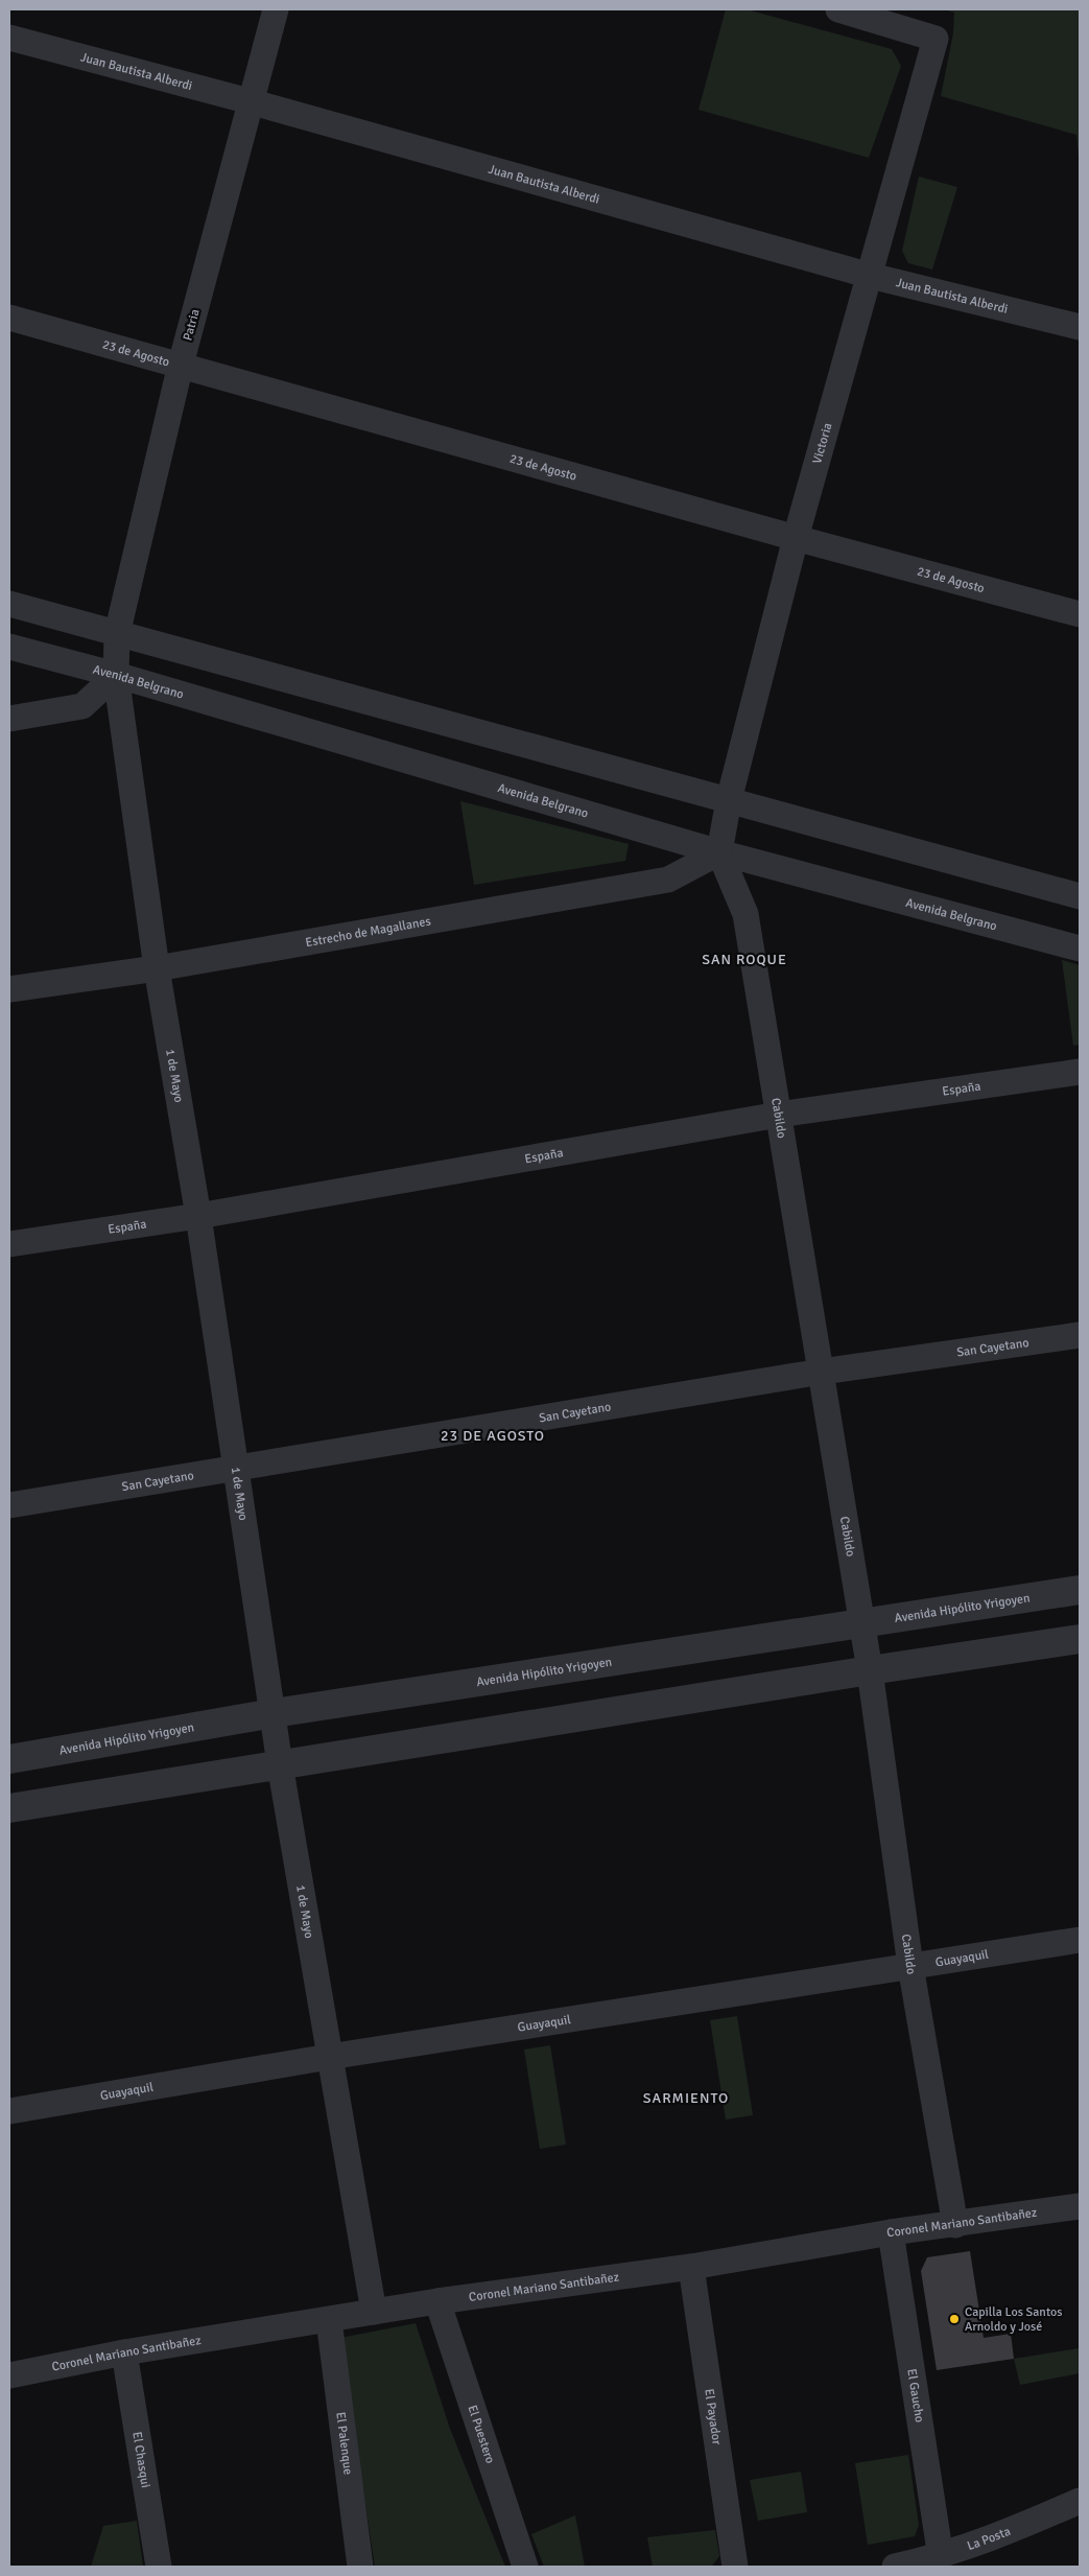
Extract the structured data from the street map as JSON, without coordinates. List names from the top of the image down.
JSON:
{
  "streets": {
    "street": [
      "Juan Bautista Alberdi",
      "Patria",
      "23 de Agosto",
      "Victoria",
      "Avenida Belgrano",
      "Estrecho de Magallanes",
      "1 de Mayo",
      "España",
      "Cabildo",
      "San Cayetano",
      "Avenida Hipólito Yrigoyen",
      "Guayaquil",
      "Coronel Mariano Santibañez",
      "El Gaucho",
      "El Payador",
      "El Puestero",
      "El Palenque",
      "El Chasqui",
      "La Posta"
    ]
  },
  "crossings": [
    ["Juan Bautista Alberdi", "Patria"],
    ["Juan Bautista Alberdi", "Victoria"],
    ["Patria", "23 de Agosto"],
    ["Patria", "Avenida Belgrano"],
    ["Patria", "1 de Mayo"],
    ["23 de Agosto", "Victoria"],
    ["Victoria", "Avenida Belgrano"],
    ["Victoria", "Estrecho de Magallanes"],
    ["Victoria", "Cabildo"],
    ["Avenida Belgrano", "Estrecho de Magallanes"],
    ["Avenida Belgrano", "1 de Mayo"],
    ["Avenida Belgrano", "Cabildo"],
    ["Estrecho de Magallanes", "1 de Mayo"],
    ["Estrecho de Magallanes", "Cabildo"],
    ["1 de Mayo", "España"],
    ["1 de Mayo", "San Cayetano"],
    ["1 de Mayo", "Avenida Hipólito Yrigoyen"],
    ["1 de Mayo", "Guayaquil"],
    ["1 de Mayo", "Coronel Mariano Santibañez"],
    ["España", "Cabildo"],
    ["Cabildo", "San Cayetano"],
    ["Cabildo", "Avenida Hipólito Yrigoyen"],
    ["Cabildo", "Guayaquil"],
    ["Cabildo", "Coronel Mariano Santibañez"],
    ["Coronel Mariano Santibañez", "El Gaucho"],
    ["Coronel Mariano Santibañez", "El Payador"],
    ["Coronel Mariano Santibañez", "El Puestero"],
    ["Coronel Mariano Santibañez", "El Palenque"],
    ["Coronel Mariano Santibañez", "El Chasqui"],
    ["El Gaucho", "La Posta"]
  ],
  "districts": ["SAN ROQUE", "23 DE AGOSTO", "SARMIENTO"],
  "places": ["Capilla Los Santos Arnoldo y José"]
}
